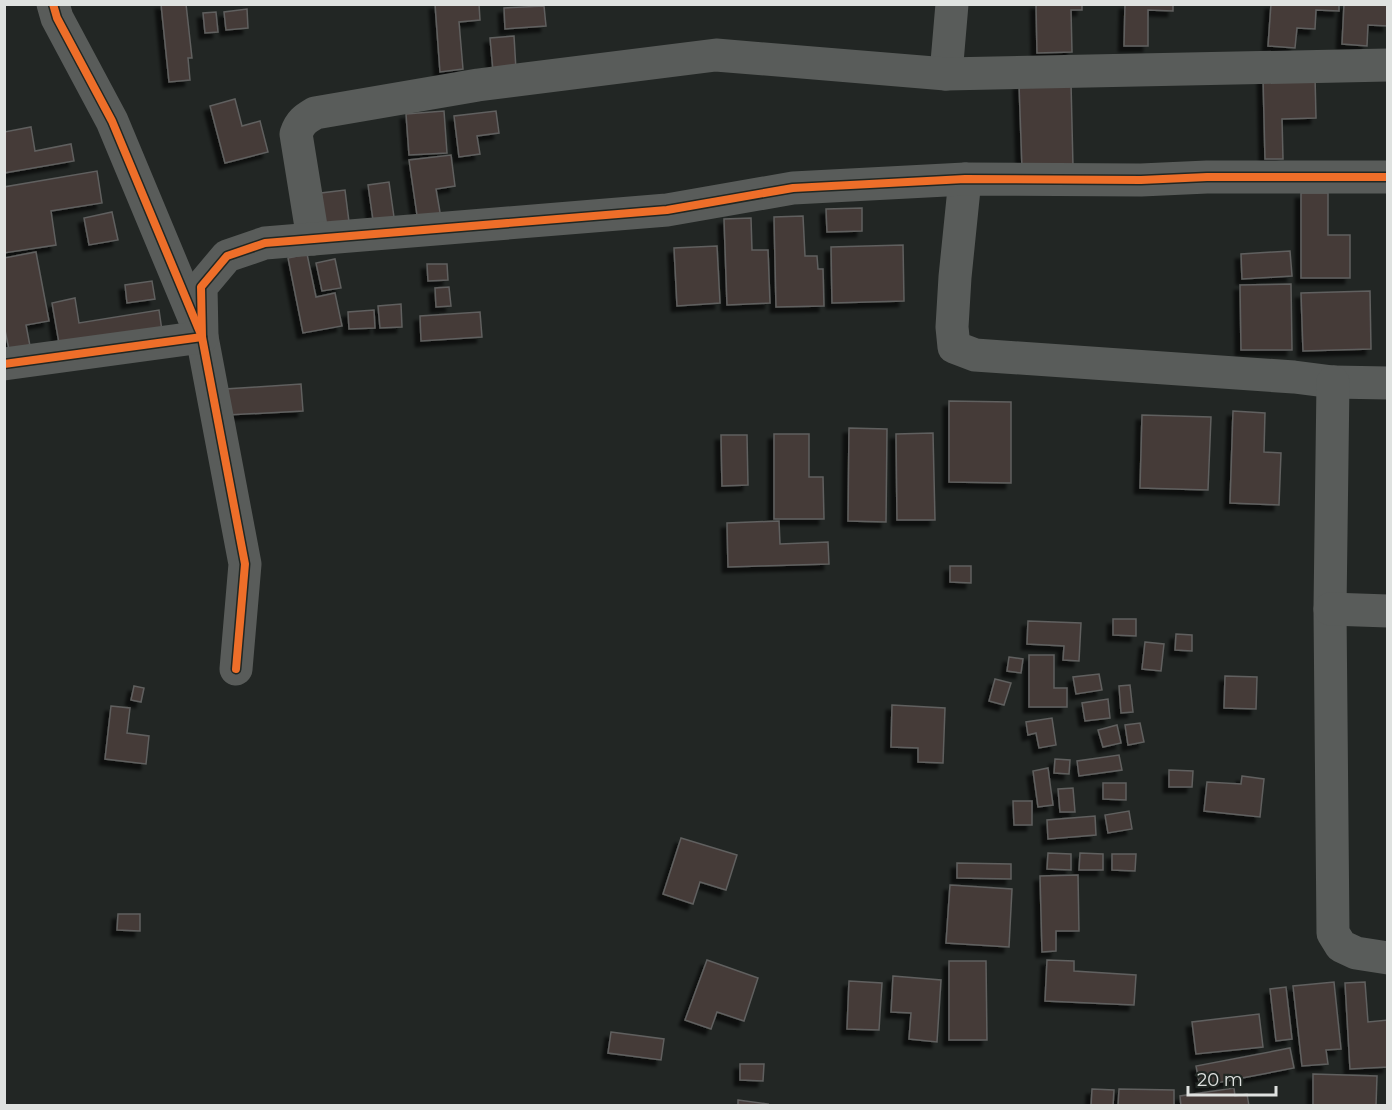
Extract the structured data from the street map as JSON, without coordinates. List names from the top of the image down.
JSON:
{
  "scale_bar": "20 m"
}
